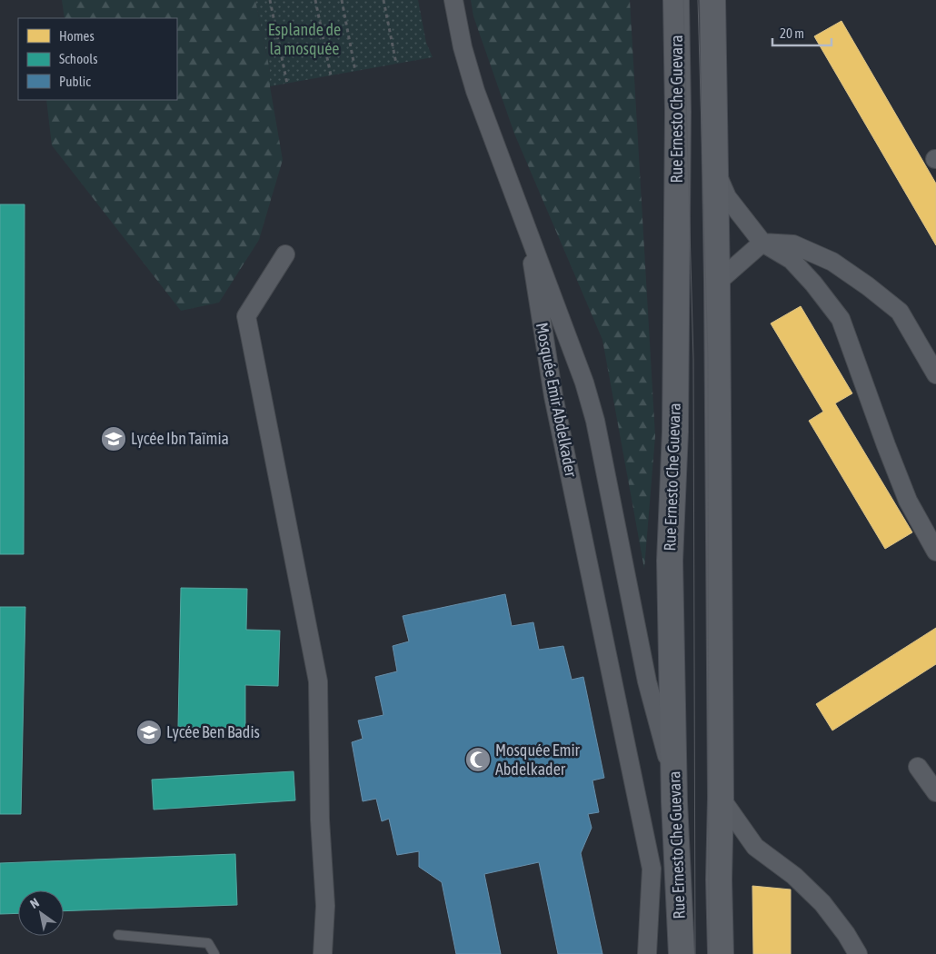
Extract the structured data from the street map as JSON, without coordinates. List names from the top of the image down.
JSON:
{
  "streets": {
    "main road": ["Rue Ernesto Che Guevara"],
    "street": ["Mosquée Emir Abdelkader"]
  },
  "parks": ["Esplande de la mosquée"],
  "places": {
    "school or university": ["Lycée Ibn Taïmia", "Lycée Ben Badis"],
    "mosque": ["Mosquée Emir Abdelkader"]
  },
  "legend": ["Homes", "Schools", "Public"],
  "scale_bar": "20 m",
  "north": "top left"
}
